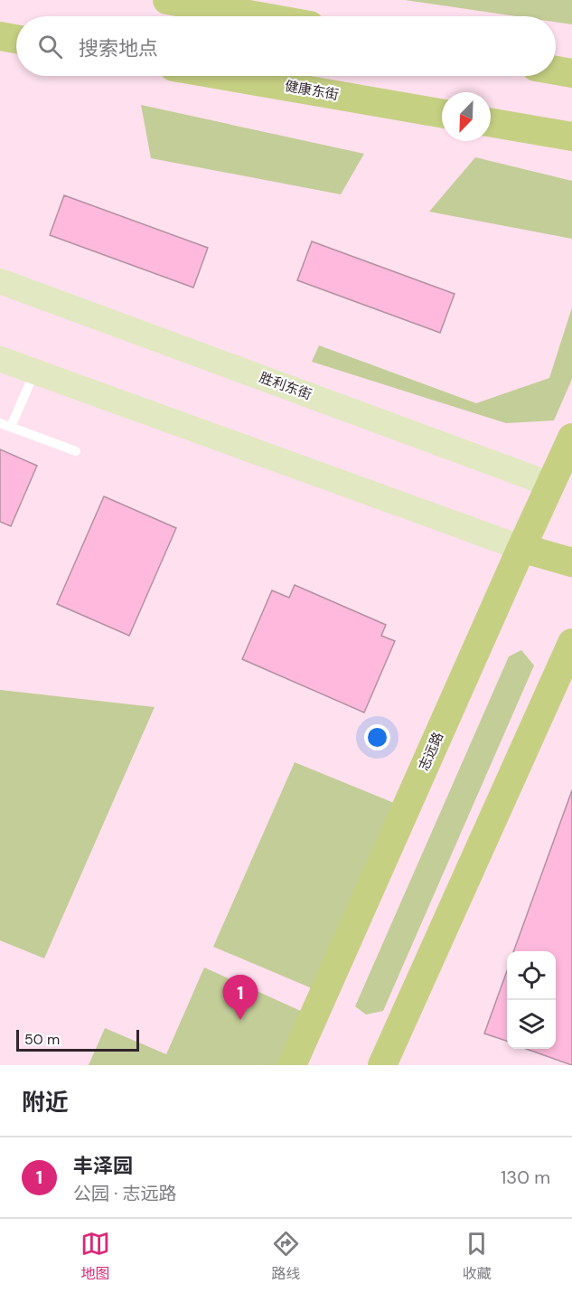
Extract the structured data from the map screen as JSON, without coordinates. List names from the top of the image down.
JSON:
{
  "streets": {
    "main road": ["健康东街", "志远路"],
    "street": ["胜利东街"]
  },
  "crossings": [
    ["胜利东街", "志远路"]
  ],
  "scale_bar": "50 m",
  "north": "bottom left",
  "page": {
    "search": "搜索地点",
    "pins": "1",
    "scale": "50 m",
    "heading": "附近",
    "list": [
      {
        "mark": "1",
        "name": "丰泽园",
        "note": "公园 · 志远路",
        "value": "130 m"
      }
    ],
    "nav": ["地图", "路线", "收藏"]
  }
}
